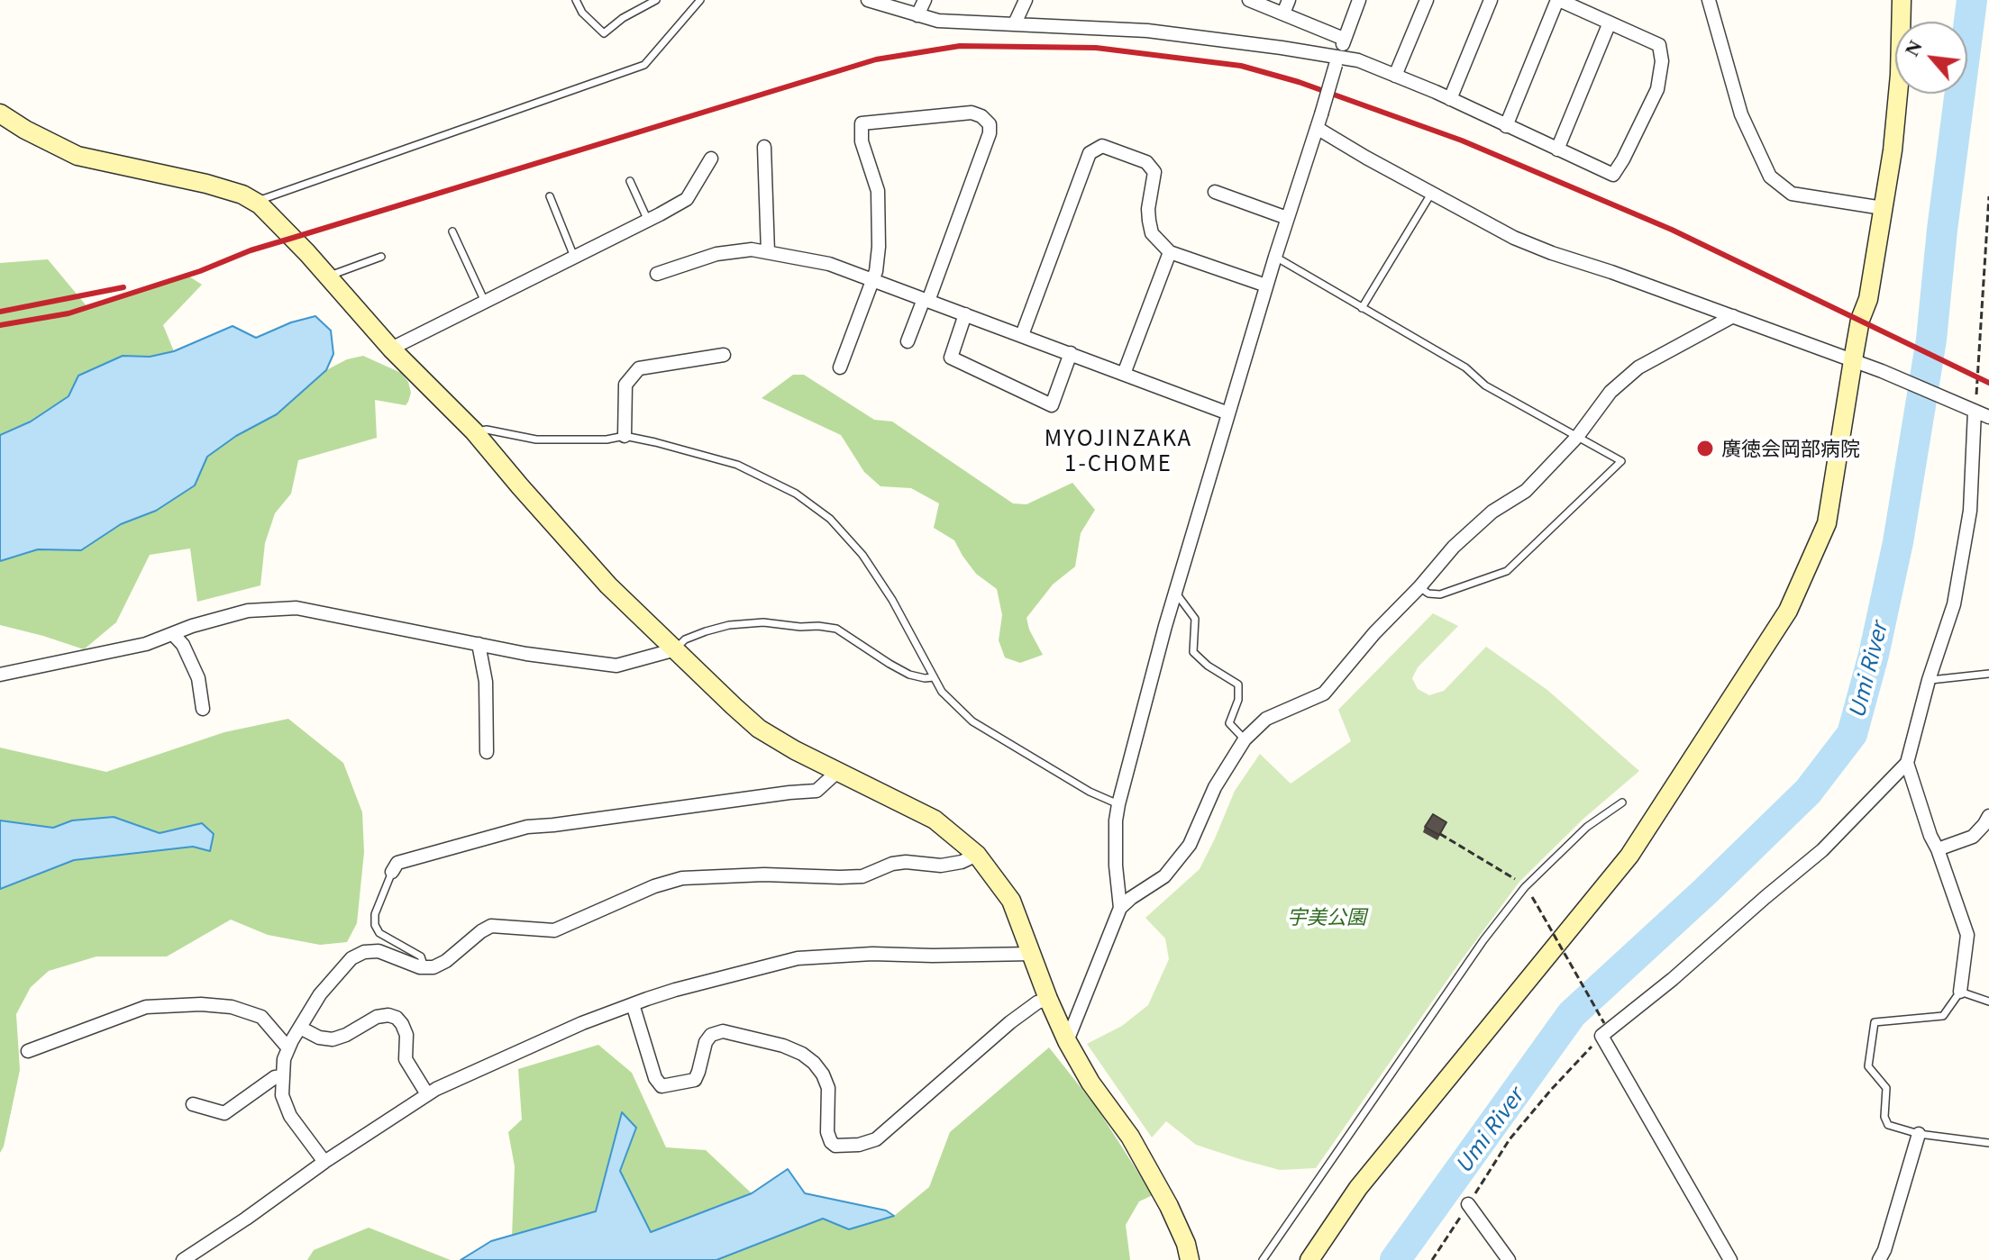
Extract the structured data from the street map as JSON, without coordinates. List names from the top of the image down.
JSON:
{
  "districts": ["MYOJINZAKA 1-CHOME"],
  "water": ["Umi River"],
  "parks": ["宇美公園"],
  "places": ["廣徳会岡部病院"],
  "north": "top left"
}
